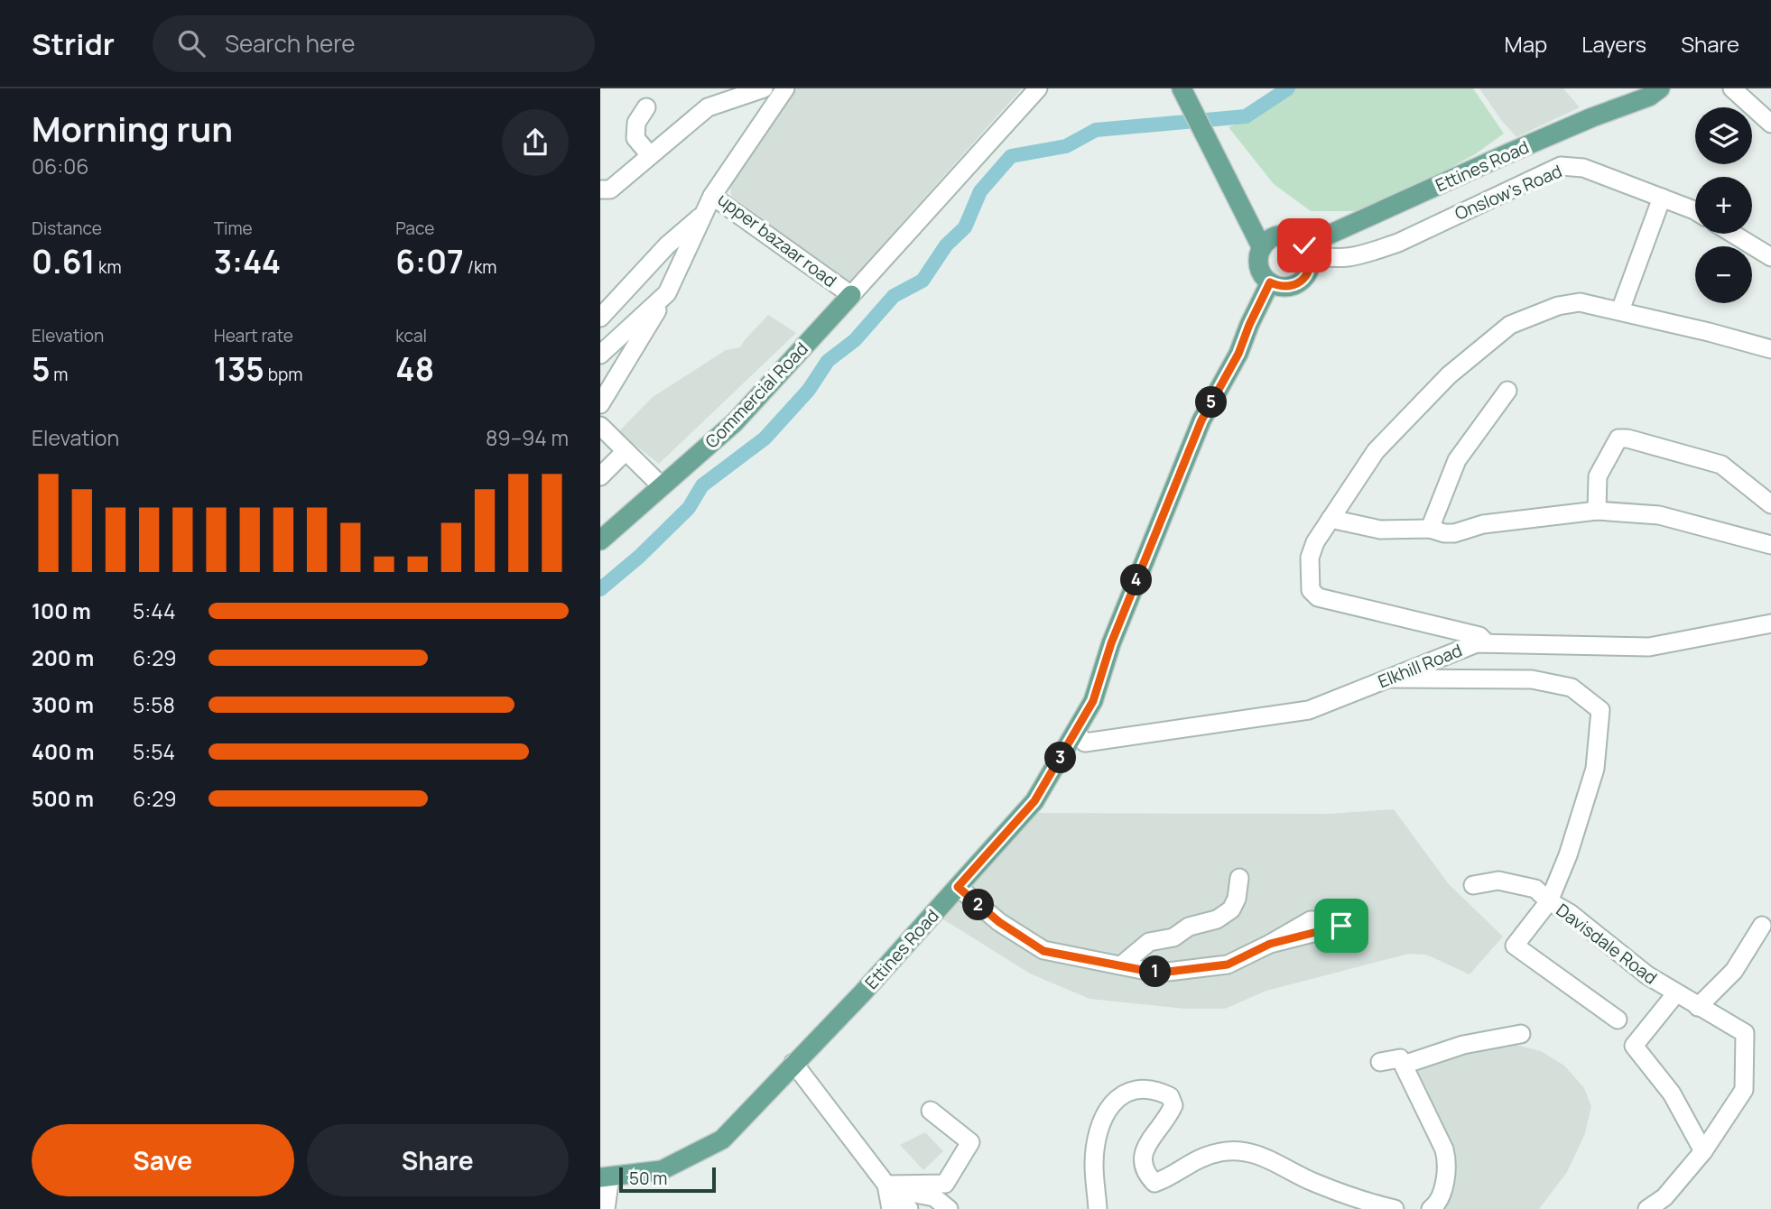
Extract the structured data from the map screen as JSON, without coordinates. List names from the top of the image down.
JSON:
{
  "streets": {
    "main road": ["Ettines Road", "Commercial Road"],
    "street": [
      "Onslow's Road",
      "upper bazaar road",
      "Elkhill Road",
      "Davisdale Road"
    ]
  },
  "crossings": [
    ["Ettines Road", "Onslow's Road"],
    ["Ettines Road", "Elkhill Road"],
    ["upper bazaar road", "Commercial Road"],
    ["Elkhill Road", "Davisdale Road"]
  ],
  "scale_bar": "50 m",
  "page": {
    "header": "Stridr",
    "search": "Search here",
    "nav": ["Map", "Layers", "Share"],
    "heading": ["Morning run", "06:06"],
    "map_buttons": ["+", "−"],
    "stats": [
      ["Distance", "0.61 km"],
      ["Time", "3:44"],
      ["Pace", "6:07 /km"],
      ["Elevation", "5 m"],
      ["Heart rate", "135 bpm"],
      ["kcal", "48"]
    ],
    "pins": [
      "5",
      "4",
      "3",
      "2",
      "1"
    ],
    "chart": ["Elevation", "89–94 m"],
    "list": [
      {
        "name": "100 m",
        "note": "5:44"
      },
      {
        "name": "200 m",
        "note": "6:29"
      },
      {
        "name": "300 m",
        "note": "5:58"
      },
      {
        "name": "400 m",
        "note": "5:54"
      },
      {
        "name": "500 m",
        "note": "6:29"
      }
    ],
    "buttons": ["Save", "Share"],
    "scale": "50 m"
  }
}
